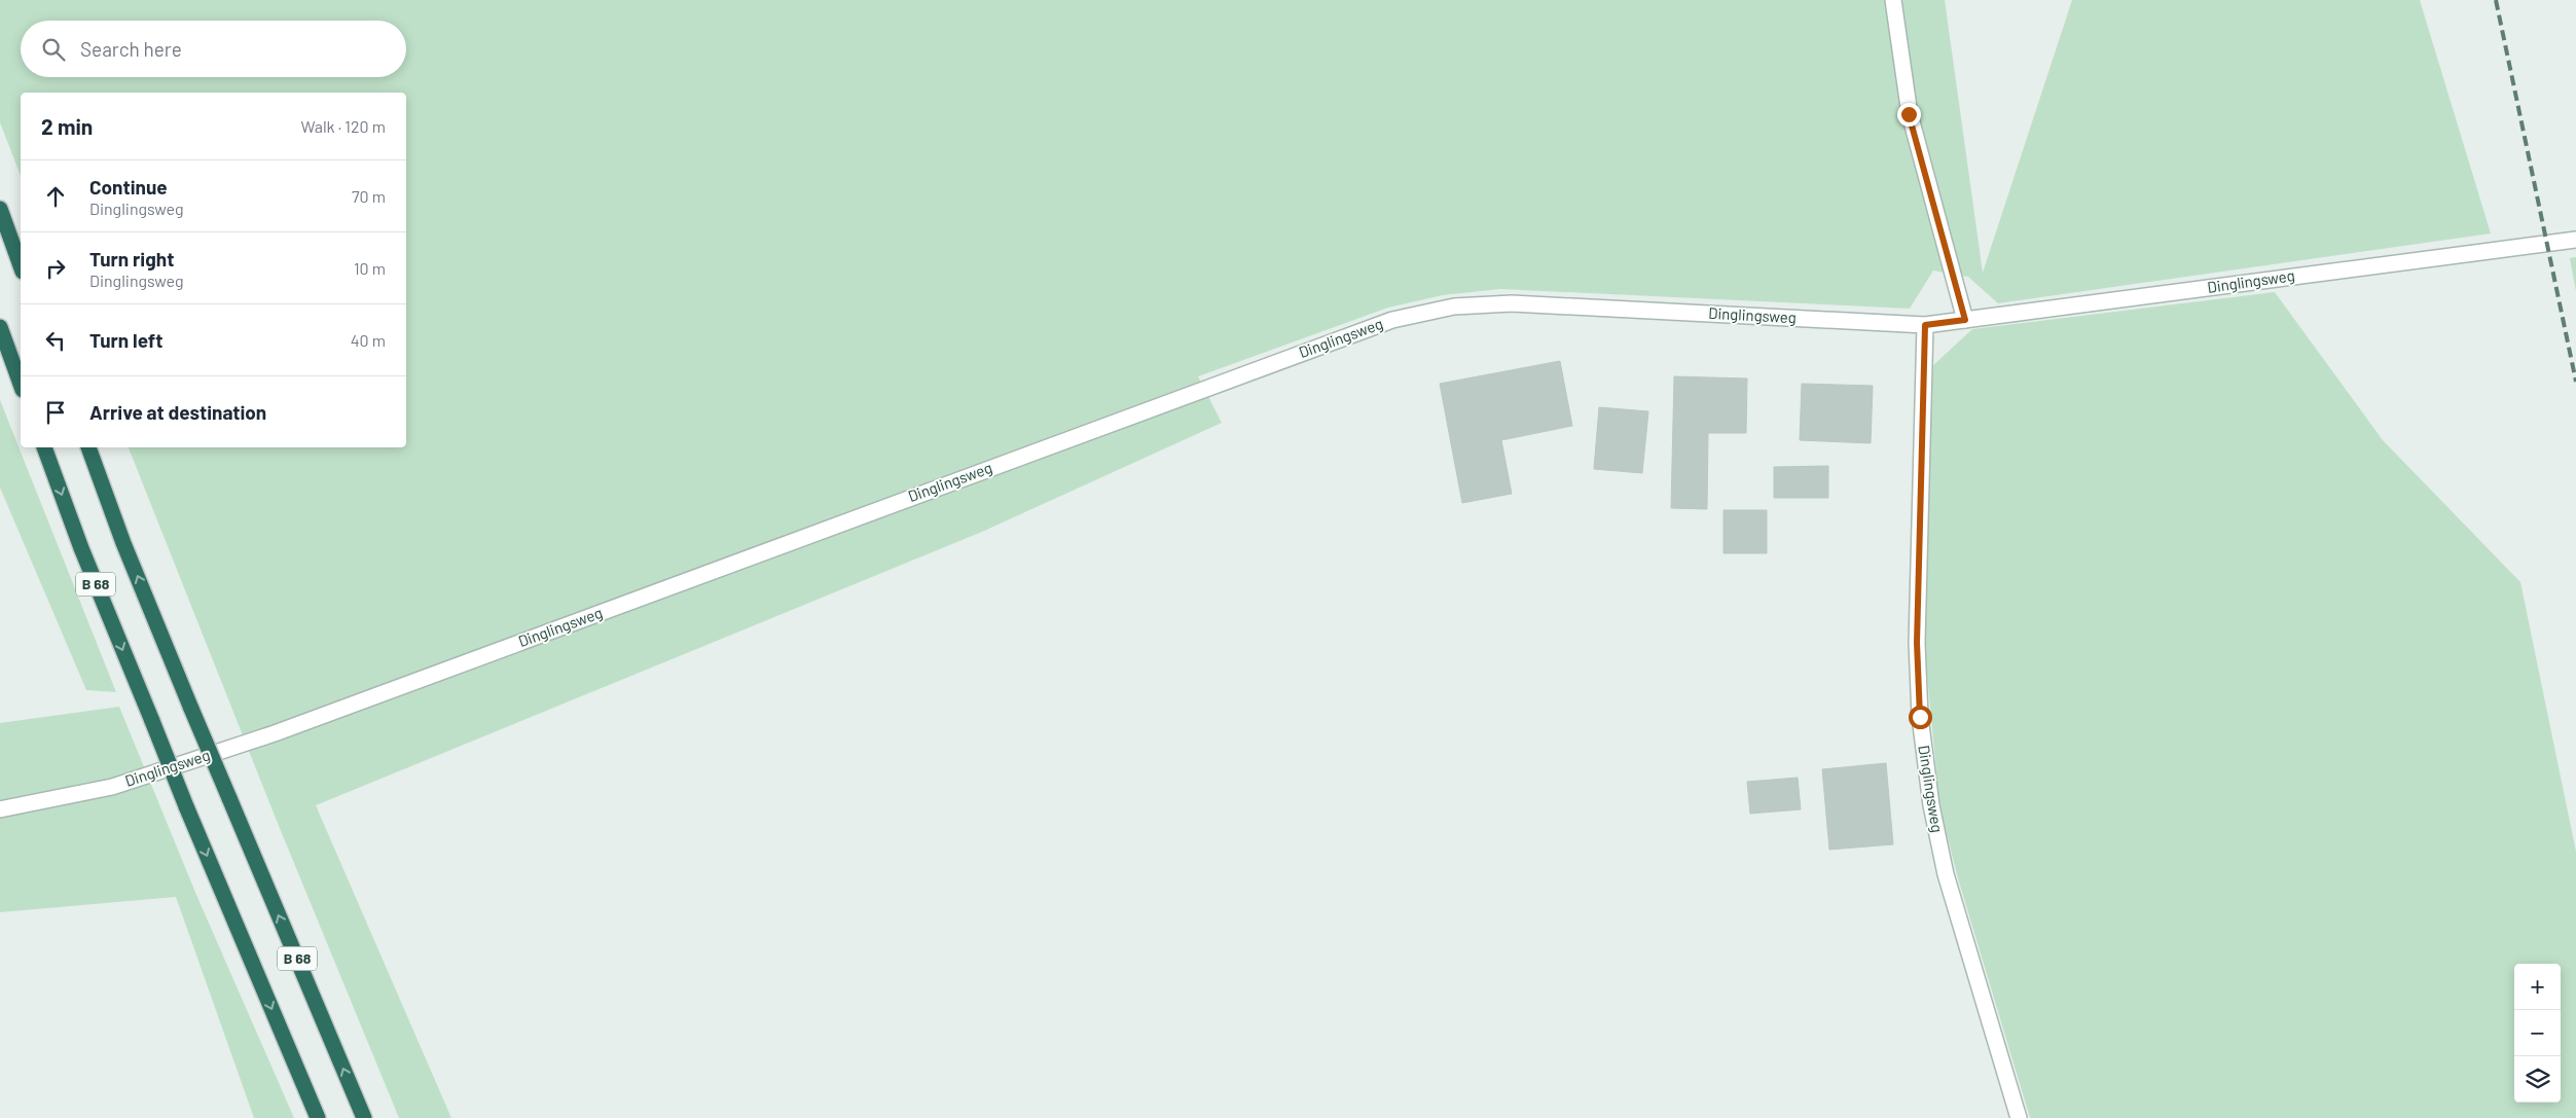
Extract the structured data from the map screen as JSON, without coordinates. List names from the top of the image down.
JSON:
{
  "streets": {
    "highway": ["B 68"],
    "street": ["Dinglingsweg"]
  },
  "page": {
    "search": "Search here",
    "heading": ["2 min", "Walk · 120 m"],
    "list": [
      ["Continue", "Dinglingsweg", "70 m"],
      ["Turn right", "Dinglingsweg", "10 m"],
      ["Turn left", "40 m"],
      "Arrive at destination"
    ],
    "map_buttons": ["+", "−"]
  }
}
